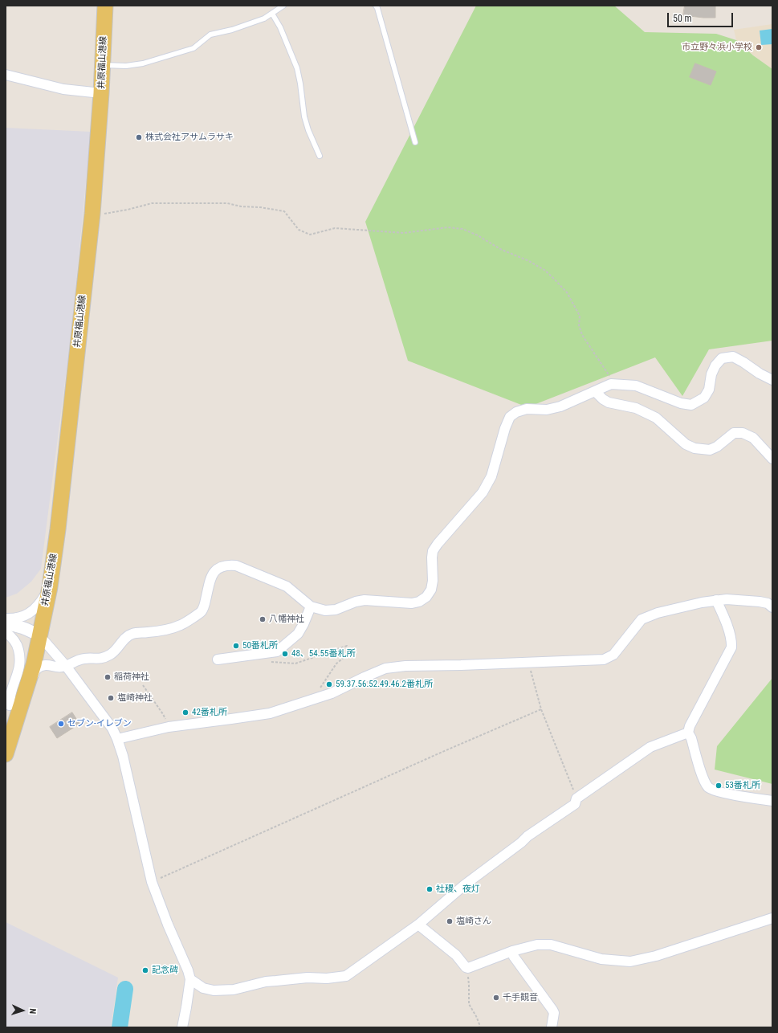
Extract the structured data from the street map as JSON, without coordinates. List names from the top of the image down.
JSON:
{
  "streets": {
    "main road": ["井原福山港線"]
  },
  "places": [
    "市立野々浜小学校",
    "株式会社アサムラサキ",
    "八幡神社",
    "50番札所",
    "48、54.55番札所",
    "稲荷神社",
    "59.37.56.52.49.46.2番札所",
    "塩崎神社",
    "42番札所",
    "セブン-イレブン",
    "53番札所",
    "社稷、夜灯",
    "塩崎さん",
    "記念碑",
    "千手観音"
  ],
  "scale_bar": "50 m",
  "north": "right"
}
